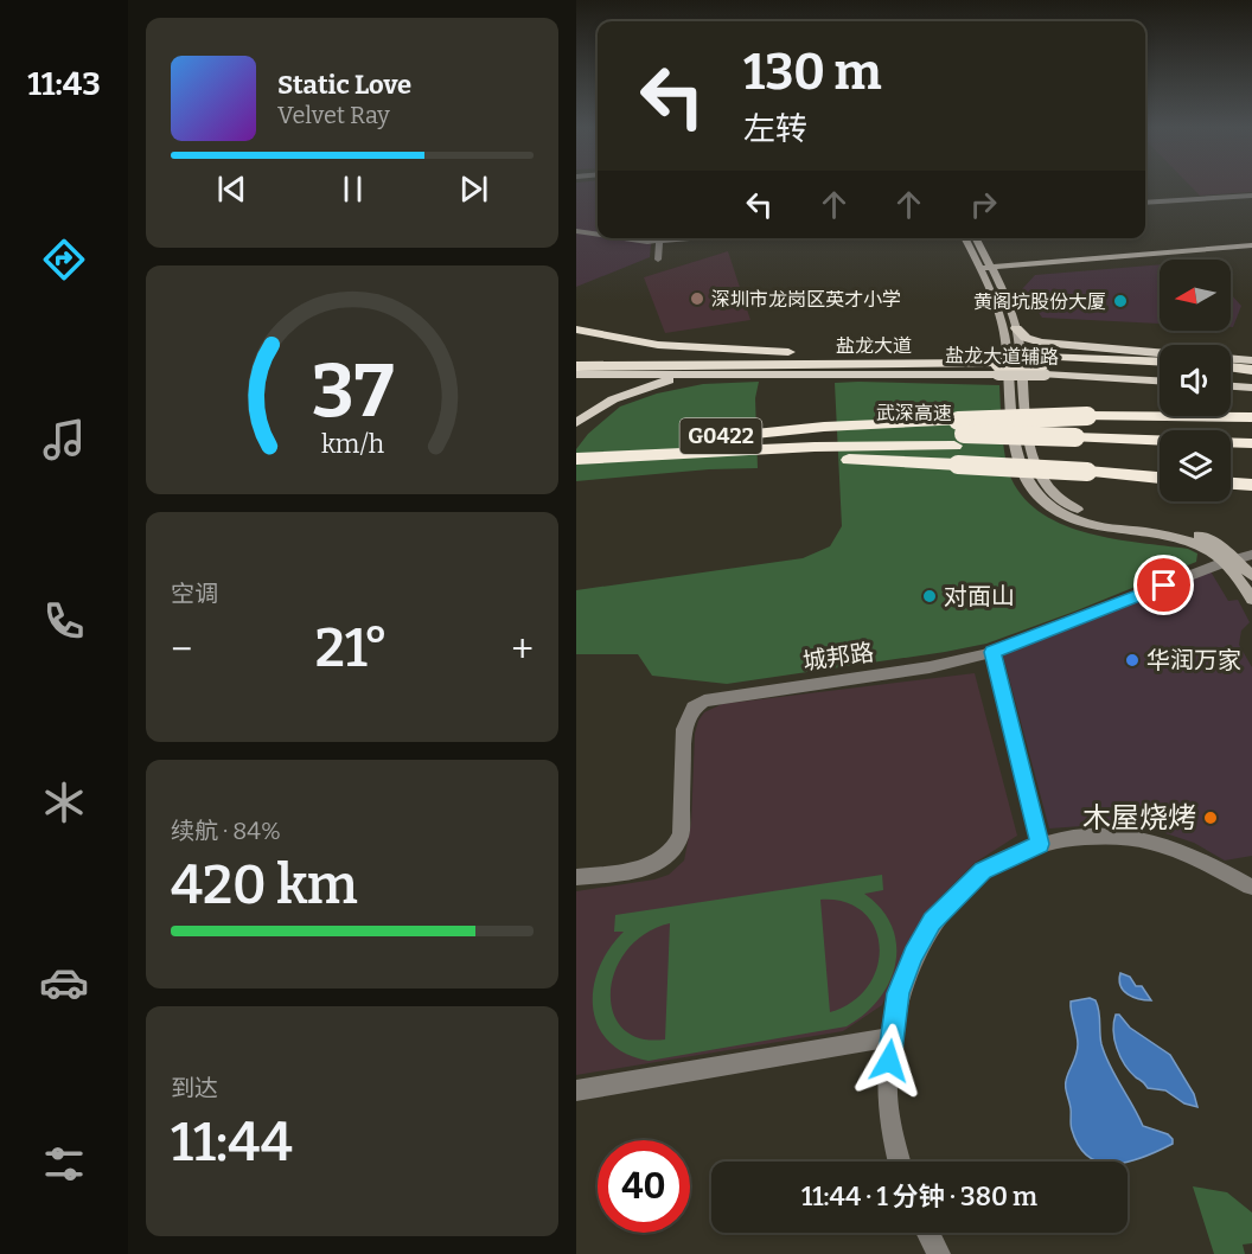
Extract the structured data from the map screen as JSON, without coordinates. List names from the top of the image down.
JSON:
{
  "streets": {
    "highway": ["盐龙大道", "武深高速", "G0422"],
    "main road": ["盐龙大道辅路"],
    "street": ["城邦路"]
  },
  "crossings": [
    ["盐龙大道", "盐龙大道辅路"]
  ],
  "places": [
    "深圳市龙岗区英才小学",
    "黄阁坑股份大厦",
    "对面山",
    "华润万家",
    "木屋烧烤"
  ],
  "north": "left",
  "page": {
    "tabs": "11:43",
    "turn": ["130 m", "左转"],
    "song": ["Static Love", "Velvet Ray"],
    "tile": [
      "空调",
      ["续航 · 84%", "420 km"],
      ["到达", "11:44"]
    ],
    "heat": ["−", "21°", "+"],
    "limit": "40",
    "trip": "11:44 · 1 分钟 · 380 m",
    "gauge": ["37", "km/h"]
  }
}
